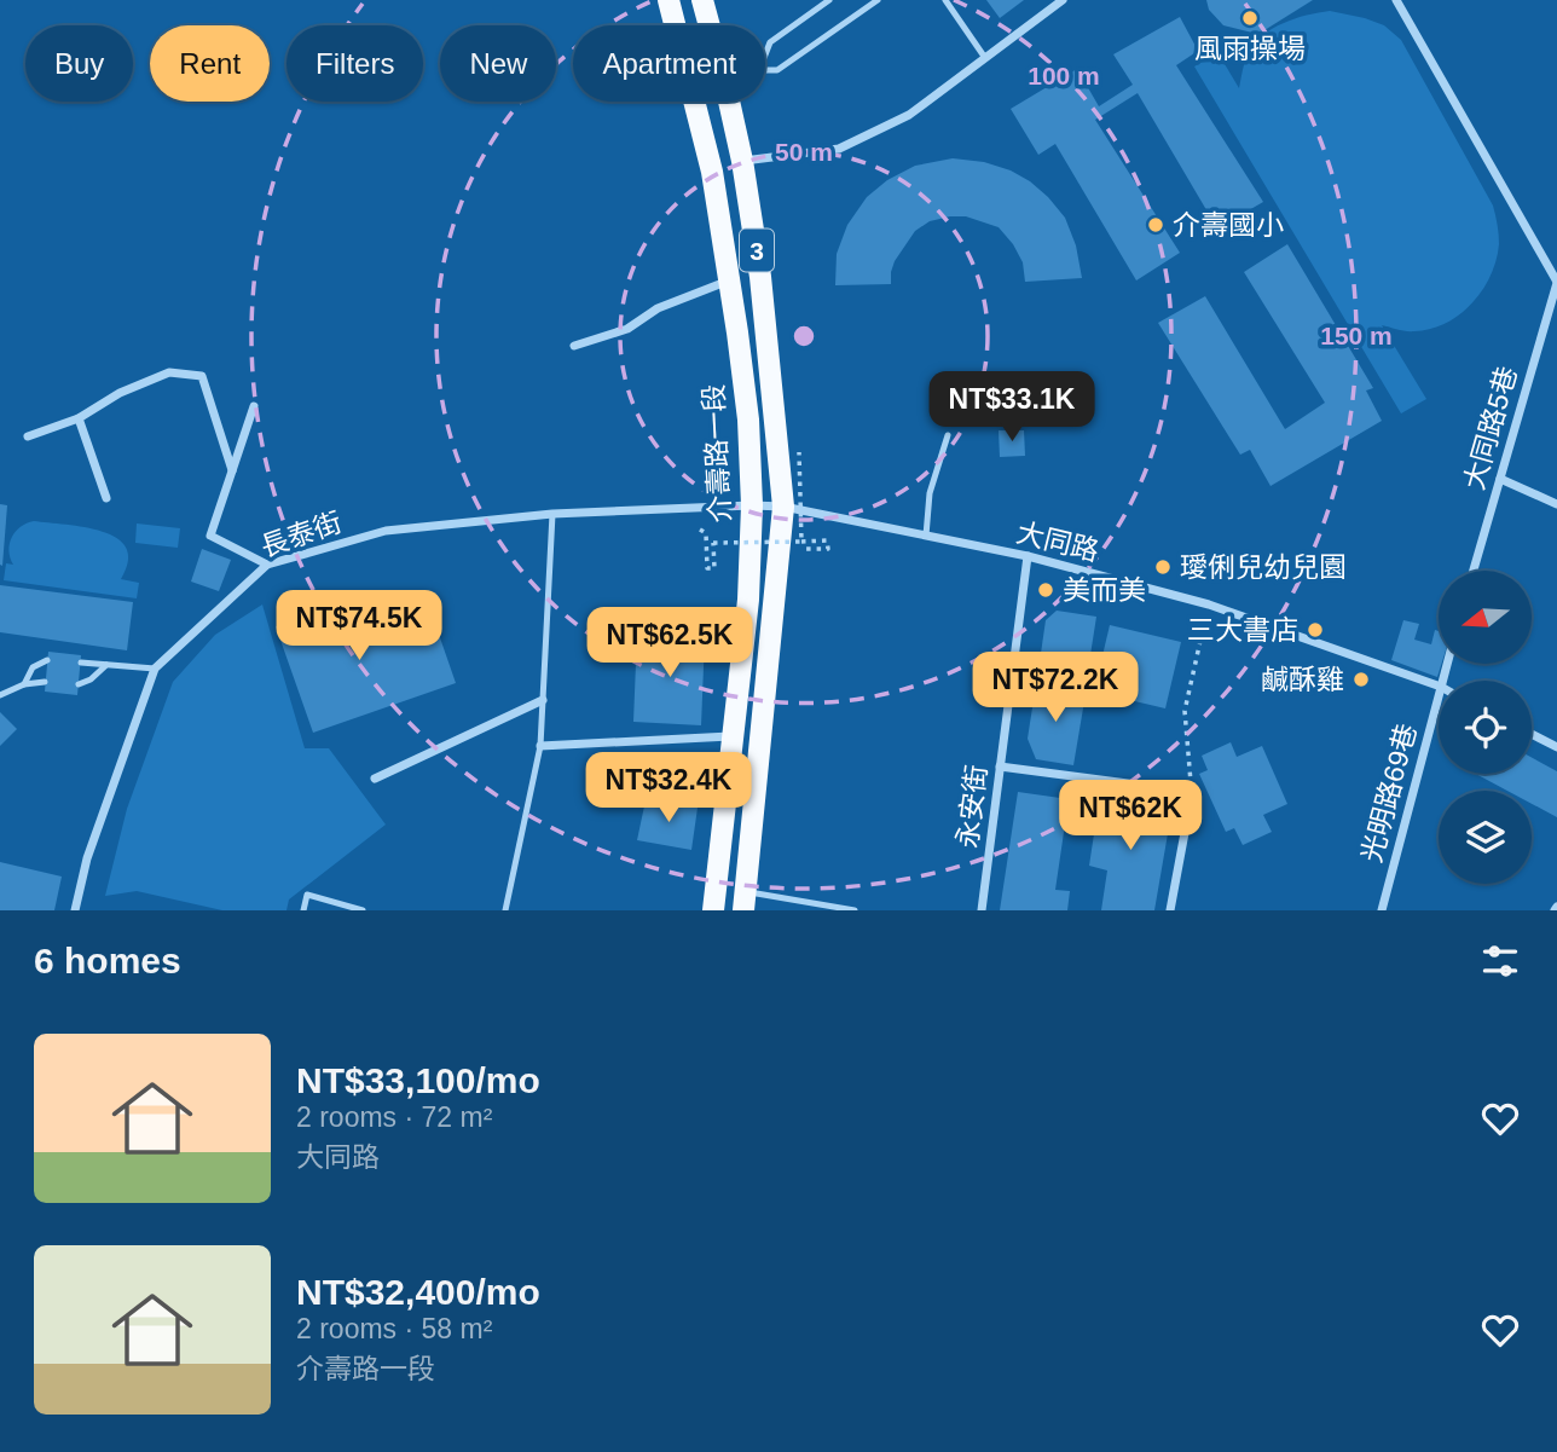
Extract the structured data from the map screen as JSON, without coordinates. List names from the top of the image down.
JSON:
{
  "streets": {
    "main road": ["3", "介壽路一段"],
    "street": [
      "大同路5巷",
      "長泰街",
      "大同路",
      "光明路69巷",
      "永安街"
    ]
  },
  "crossings": [
    ["3", "長泰街"],
    ["3", "大同路"],
    ["介壽路一段", "長泰街"],
    ["長泰街", "大同路"],
    ["大同路", "永安街"]
  ],
  "places": [
    "風雨操場",
    "介壽國小",
    "璦俐兒幼兒園",
    "美而美",
    "三大書店",
    "鹹酥雞"
  ],
  "north": "left",
  "page": {
    "chip": [
      "Buy",
      "Rent",
      "Filters",
      "New",
      "Apartment"
    ],
    "price": [
      "NT$33.1K",
      "NT$74.5K",
      "NT$62.5K",
      "NT$72.2K",
      "NT$32.4K",
      "NT$62K"
    ],
    "heading": "6 homes",
    "list": [
      {
        "name": "NT$33,100/mo",
        "note": "2 rooms · 72 m² · 大同路"
      },
      {
        "name": "NT$32,400/mo",
        "note": "2 rooms · 58 m² · 介壽路一段"
      }
    ]
  },
  "rings": ["100 m", "50 m", "150 m"]
}
